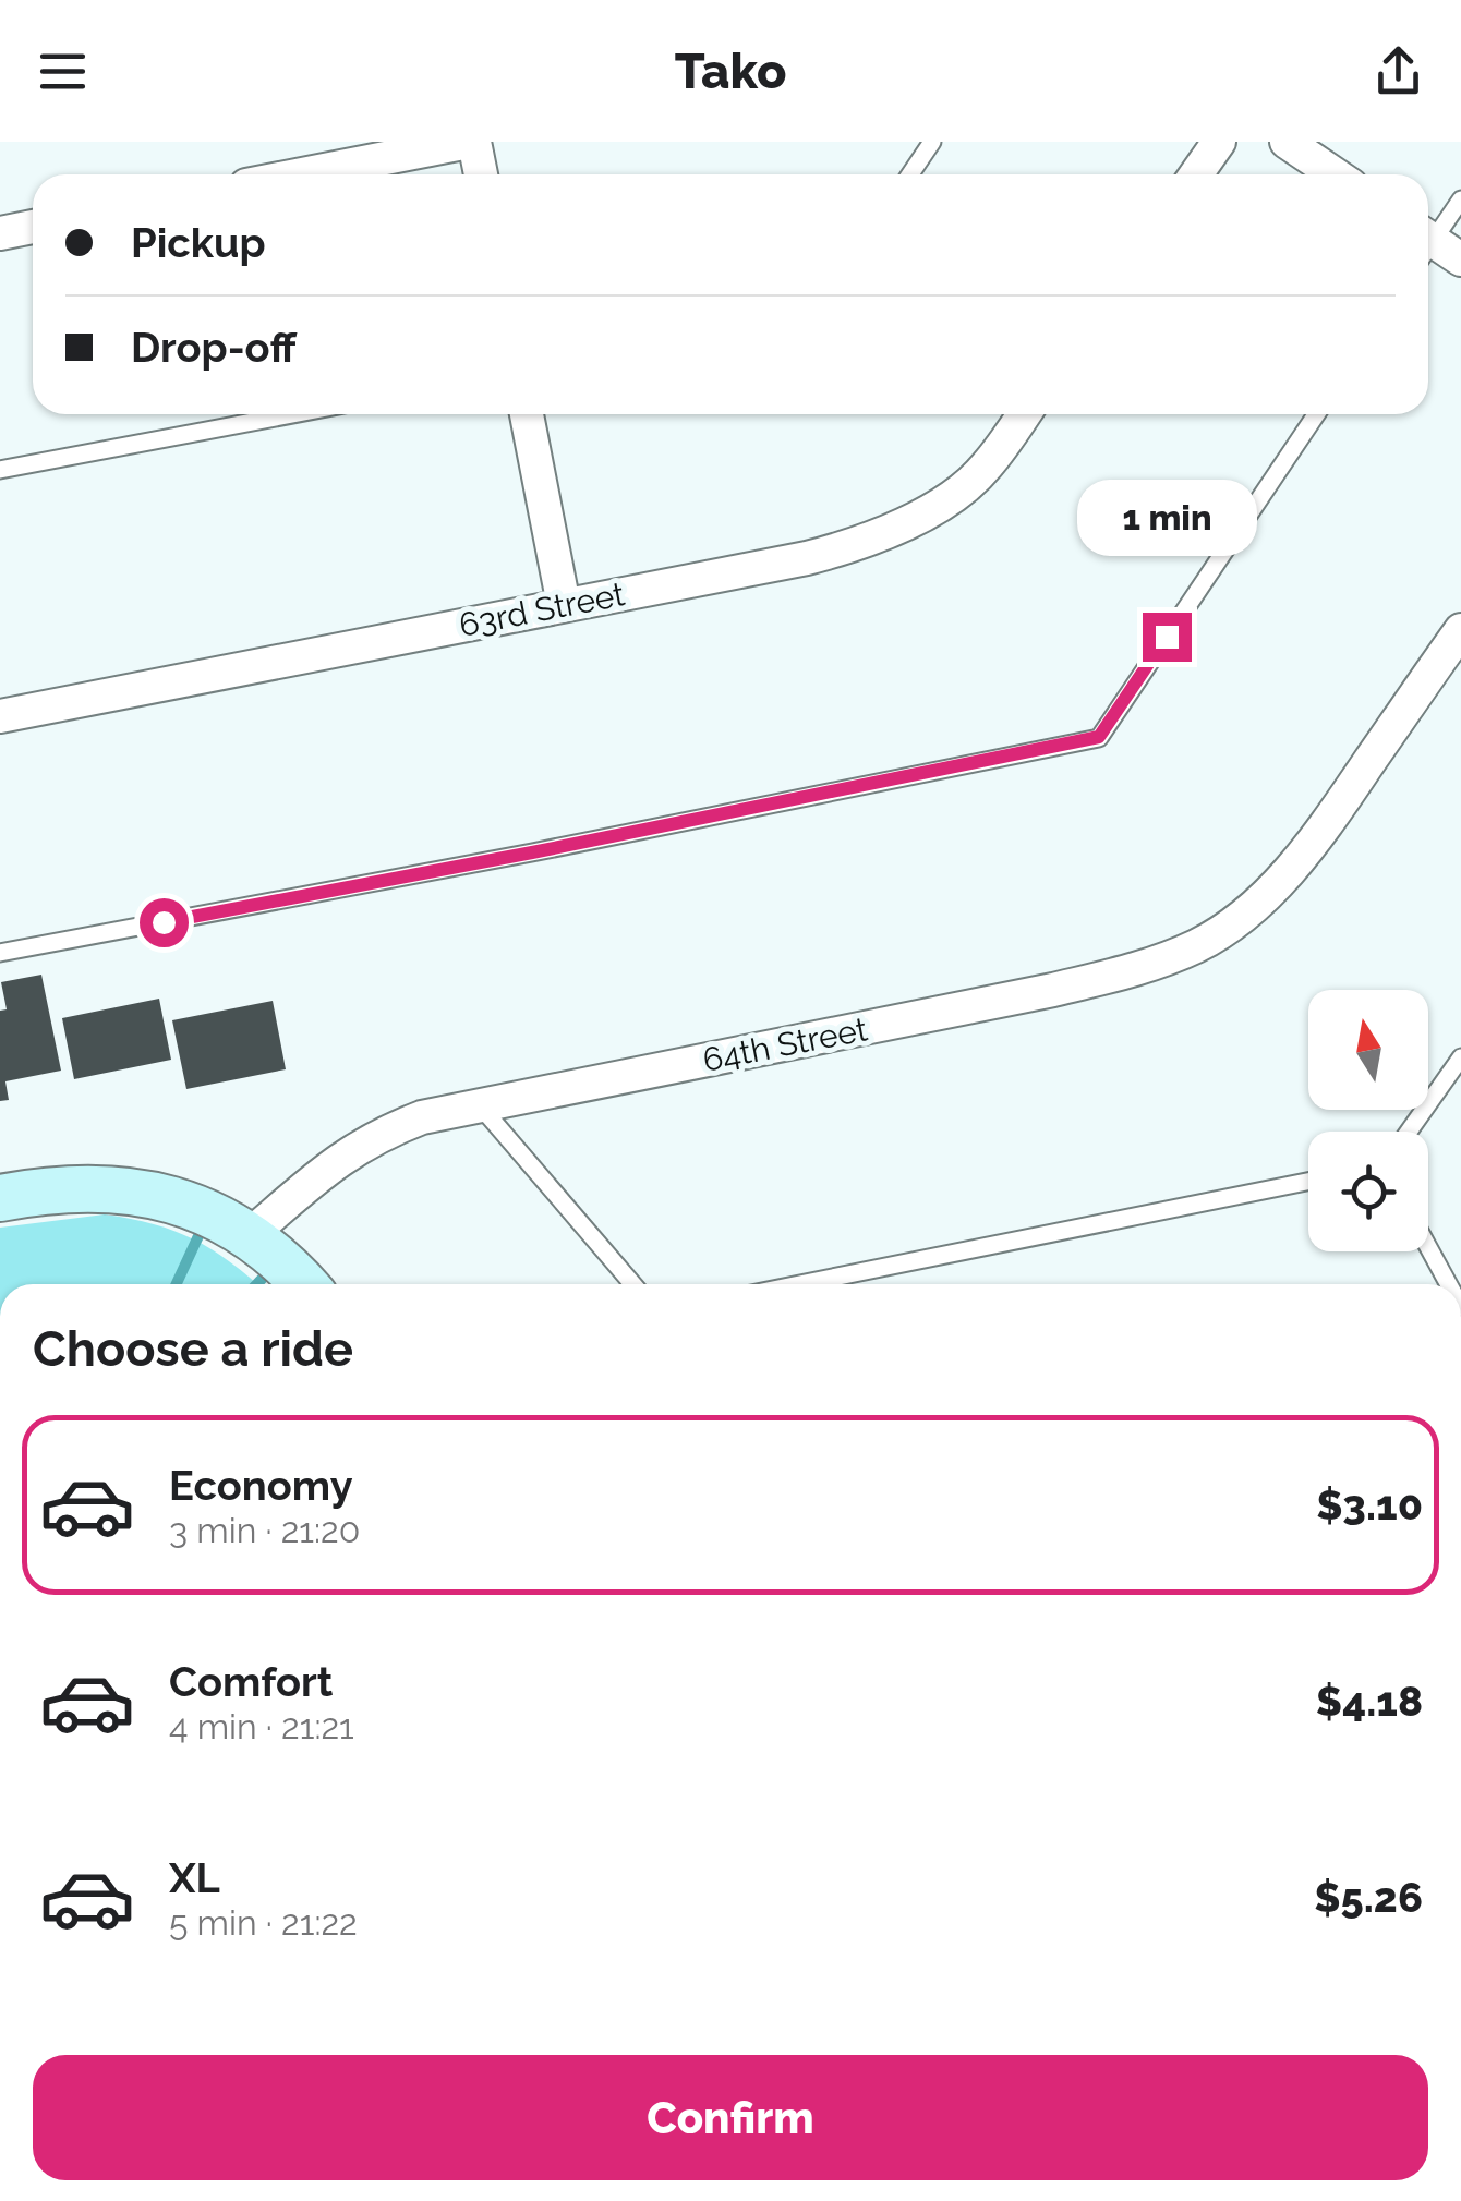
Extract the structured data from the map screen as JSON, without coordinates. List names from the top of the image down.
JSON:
{
  "streets": {
    "street": ["63rd Street", "64th Street"]
  },
  "north": "top",
  "page": {
    "header": "Tako",
    "banner": ["Pickup", "Drop-off"],
    "bubble": "1 min",
    "heading": "Choose a ride",
    "list": [
      {
        "name": "Economy",
        "note": "3 min · 21:20",
        "value": "$3.10"
      },
      {
        "name": "Comfort",
        "note": "4 min · 21:21",
        "value": "$4.18"
      },
      {
        "name": "XL",
        "note": "5 min · 21:22",
        "value": "$5.26"
      }
    ],
    "buttons": "Confirm"
  }
}
